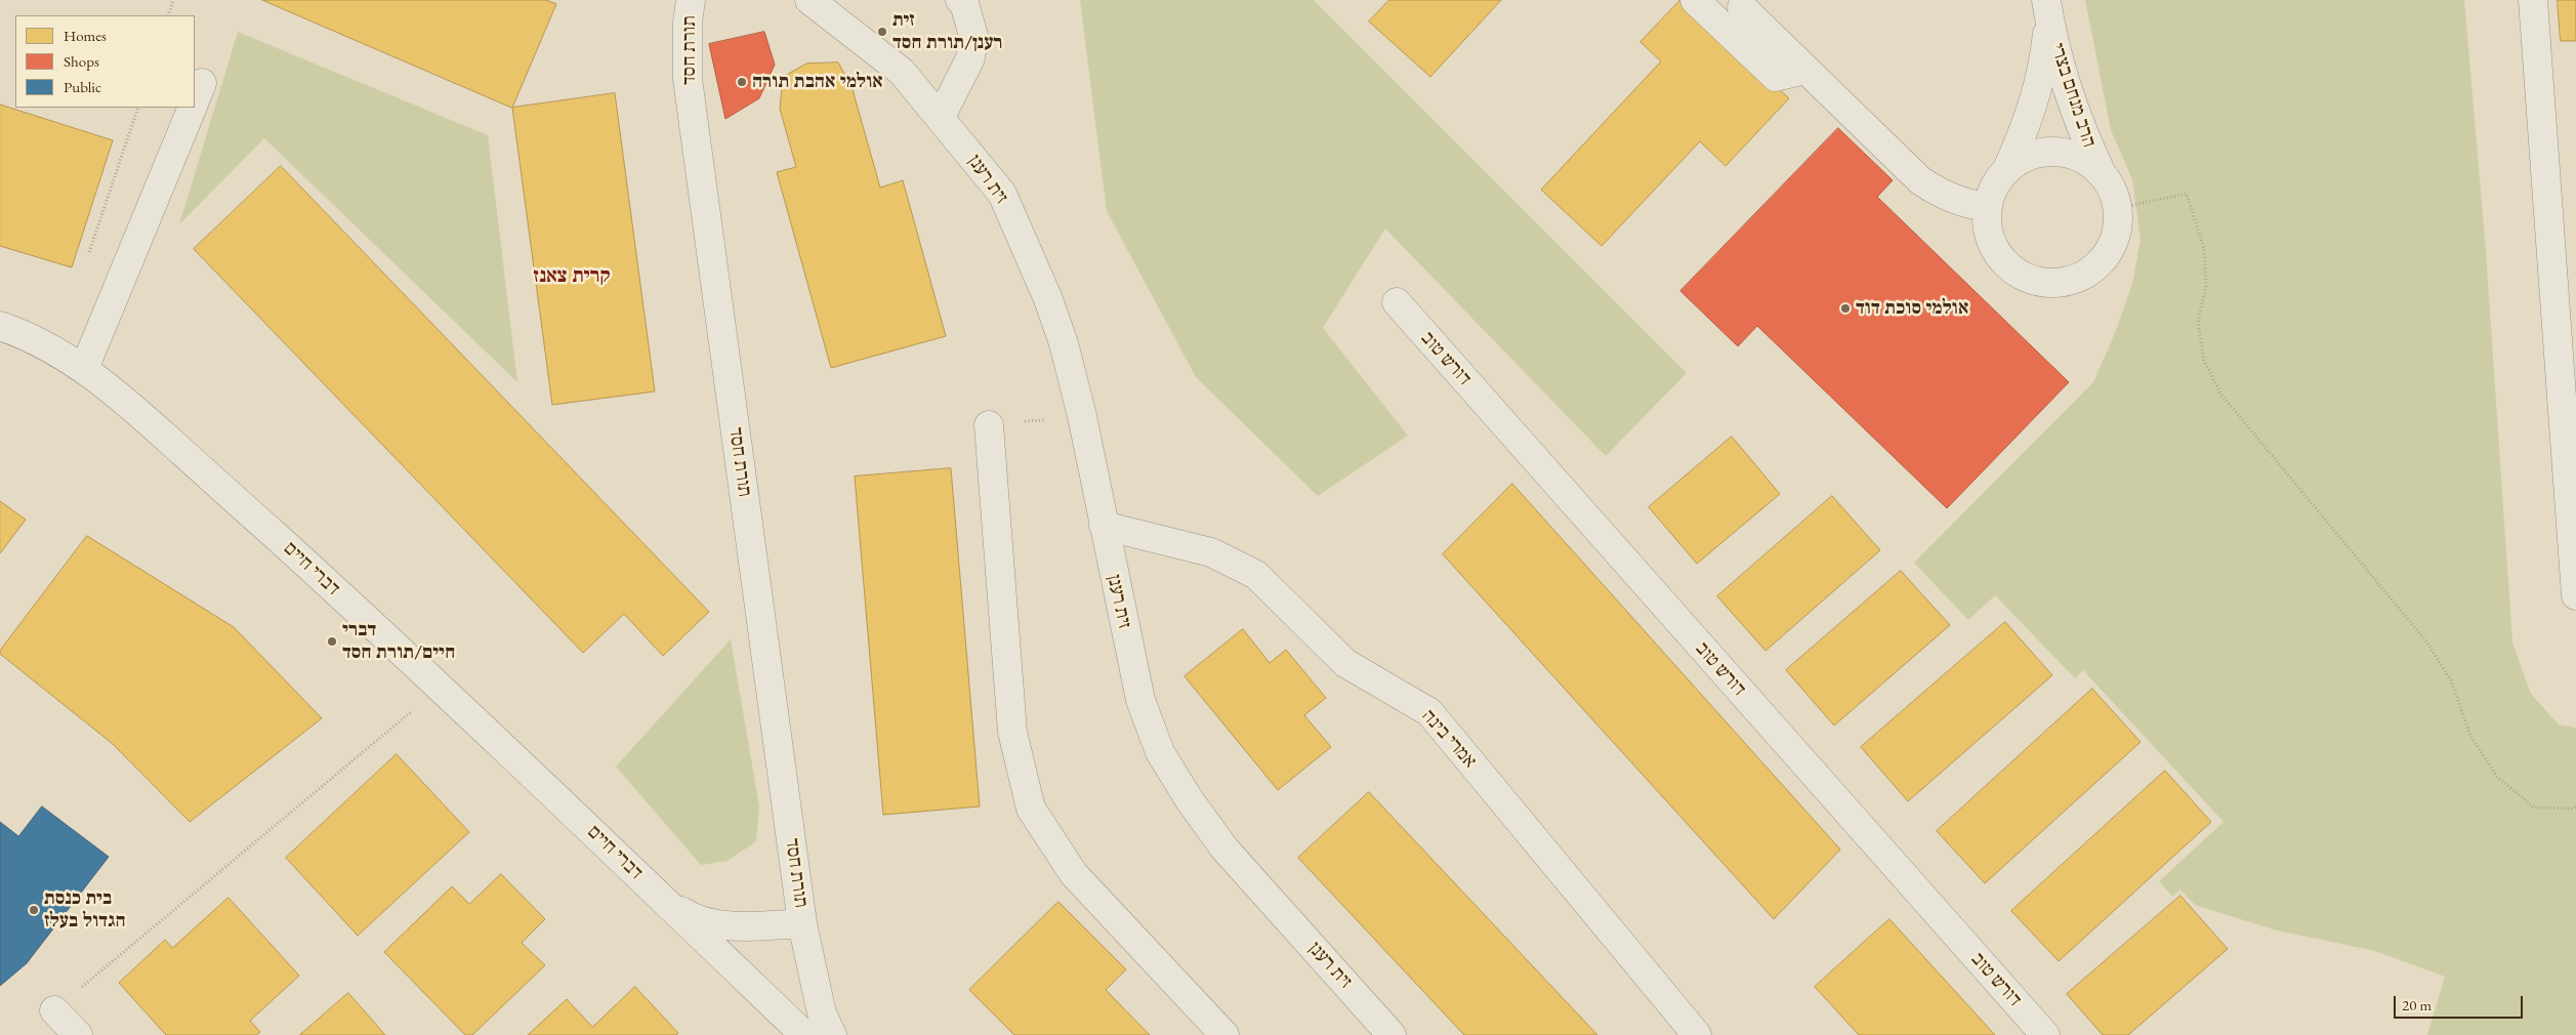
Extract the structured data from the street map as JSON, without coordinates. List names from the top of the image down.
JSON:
{
  "streets": {
    "street": [
      "תורת חסד",
      "הרב מנחם בצרי",
      "זית רענן",
      "דורש טוב",
      "דברי חיים",
      "אמרי בינה"
    ]
  },
  "crossings": [
    ["תורת חסד", "דברי חיים"],
    ["זית רענן", "אמרי בינה"]
  ],
  "districts": ["קרית צאנז"],
  "places": [
    "זית רענן/תורת חסד",
    "אולמי אהבת תורה",
    "אולמי סוכת דוד",
    "דברי חיים/תורת חסד",
    "בית כנסת הגדול בעלז"
  ],
  "legend": ["Homes", "Shops", "Public"],
  "scale_bar": "20 m"
}
